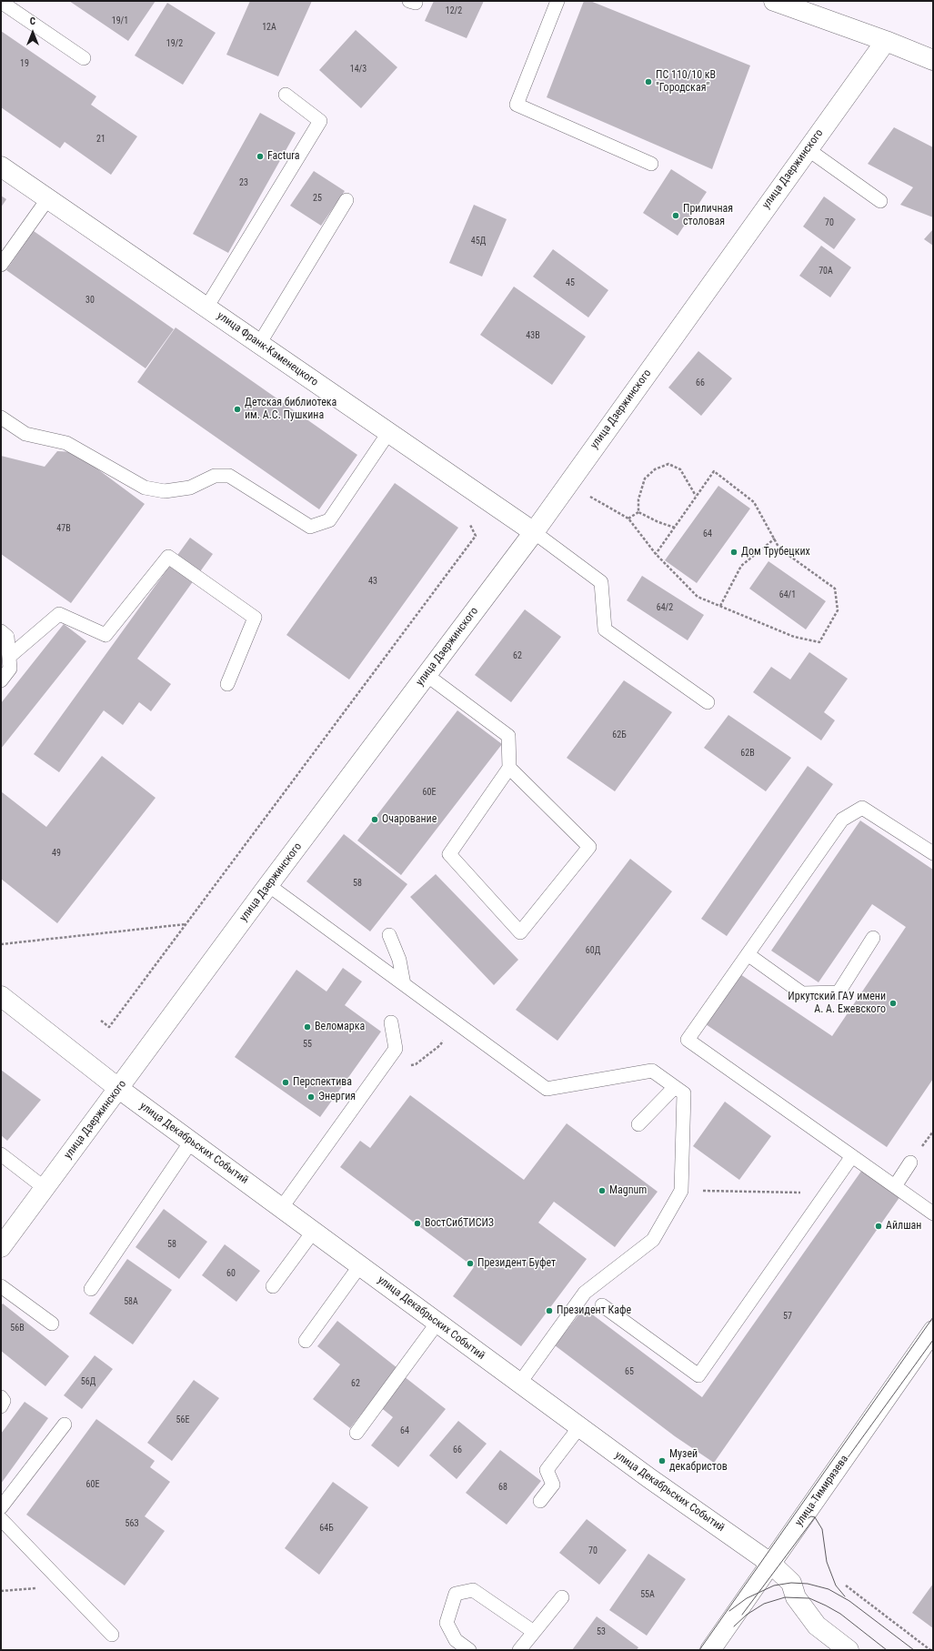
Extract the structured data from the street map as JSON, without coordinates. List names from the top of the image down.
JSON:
{
  "streets": {
    "main road": [
      "улица Дзержинского",
      "улица Франк-Каменецкого",
      "улица Декабрьских Событий",
      "улица Тимирязева"
    ]
  },
  "crossings": [
    ["улица Дзержинского", "улица Франк-Каменецкого"],
    ["улица Дзержинского", "улица Декабрьских Событий"],
    ["улица Декабрьских Событий", "улица Тимирязева"]
  ],
  "places": [
    "ПС 110/10 кВ \"Городская\"",
    "Factura",
    "Приличная столовая",
    "Детская библиотека им. А.С. Пушкина",
    "Дом Трубецких",
    "Очарование",
    "Иркутский ГАУ имени А. А. Ежевского",
    "Веломарка",
    "Перспектива",
    "Энергия",
    "Magnum",
    "ВостСибТИСИЗ",
    "Айлшан",
    "Президент Буфет",
    "Президент Кафе",
    "Музей декабристов"
  ],
  "house_numbers": [
    "12/2",
    "19/1",
    "12А",
    "19/2",
    "19",
    "14/3",
    "21",
    "23",
    "25",
    "70",
    "45Д",
    "70А",
    "45",
    "30",
    "43В",
    "66",
    "47В",
    "64",
    "43",
    "64/1",
    "64/2",
    "62",
    "62Б",
    "62В",
    "60Е",
    "49",
    "58",
    "60Д",
    "55",
    "58",
    "60",
    "58А",
    "57",
    "56В",
    "65",
    "56Д",
    "62",
    "56Е",
    "64",
    "66",
    "60Е",
    "68",
    "56З",
    "64Б",
    "70",
    "55А",
    "53"
  ],
  "north": "top"
}
